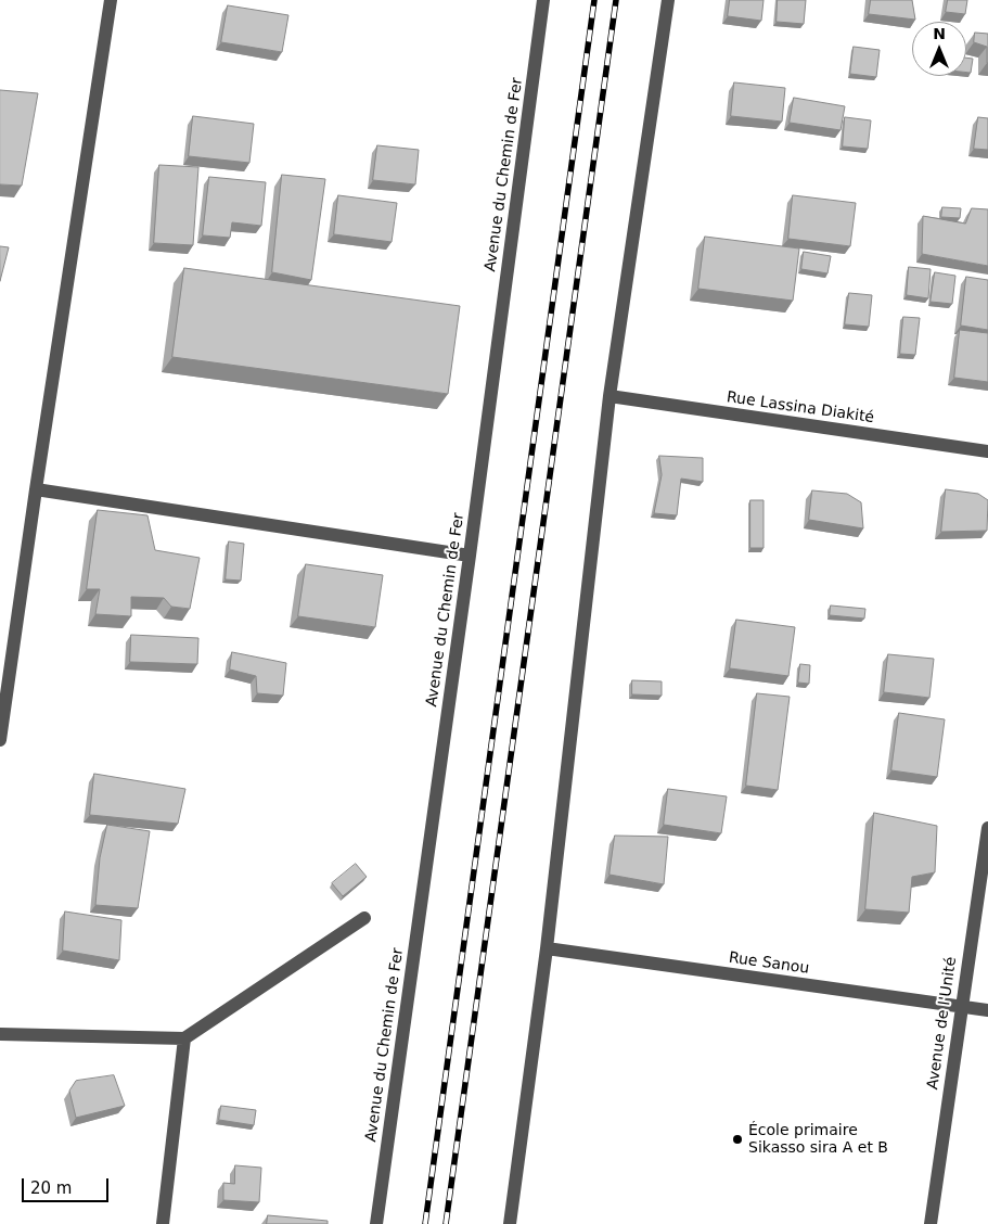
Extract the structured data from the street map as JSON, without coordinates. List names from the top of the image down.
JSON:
{
  "streets": {
    "street": [
      "Avenue du Chemin de Fer",
      "Rue Lassina Diakité",
      "Rue Sanou",
      "Avenue de l'Unité"
    ]
  },
  "crossings": [
    ["Rue Sanou", "Avenue de l'Unité"]
  ],
  "places": ["École primaire Sikasso sira A et B"],
  "scale_bar": "20 m",
  "north": "top"
}
